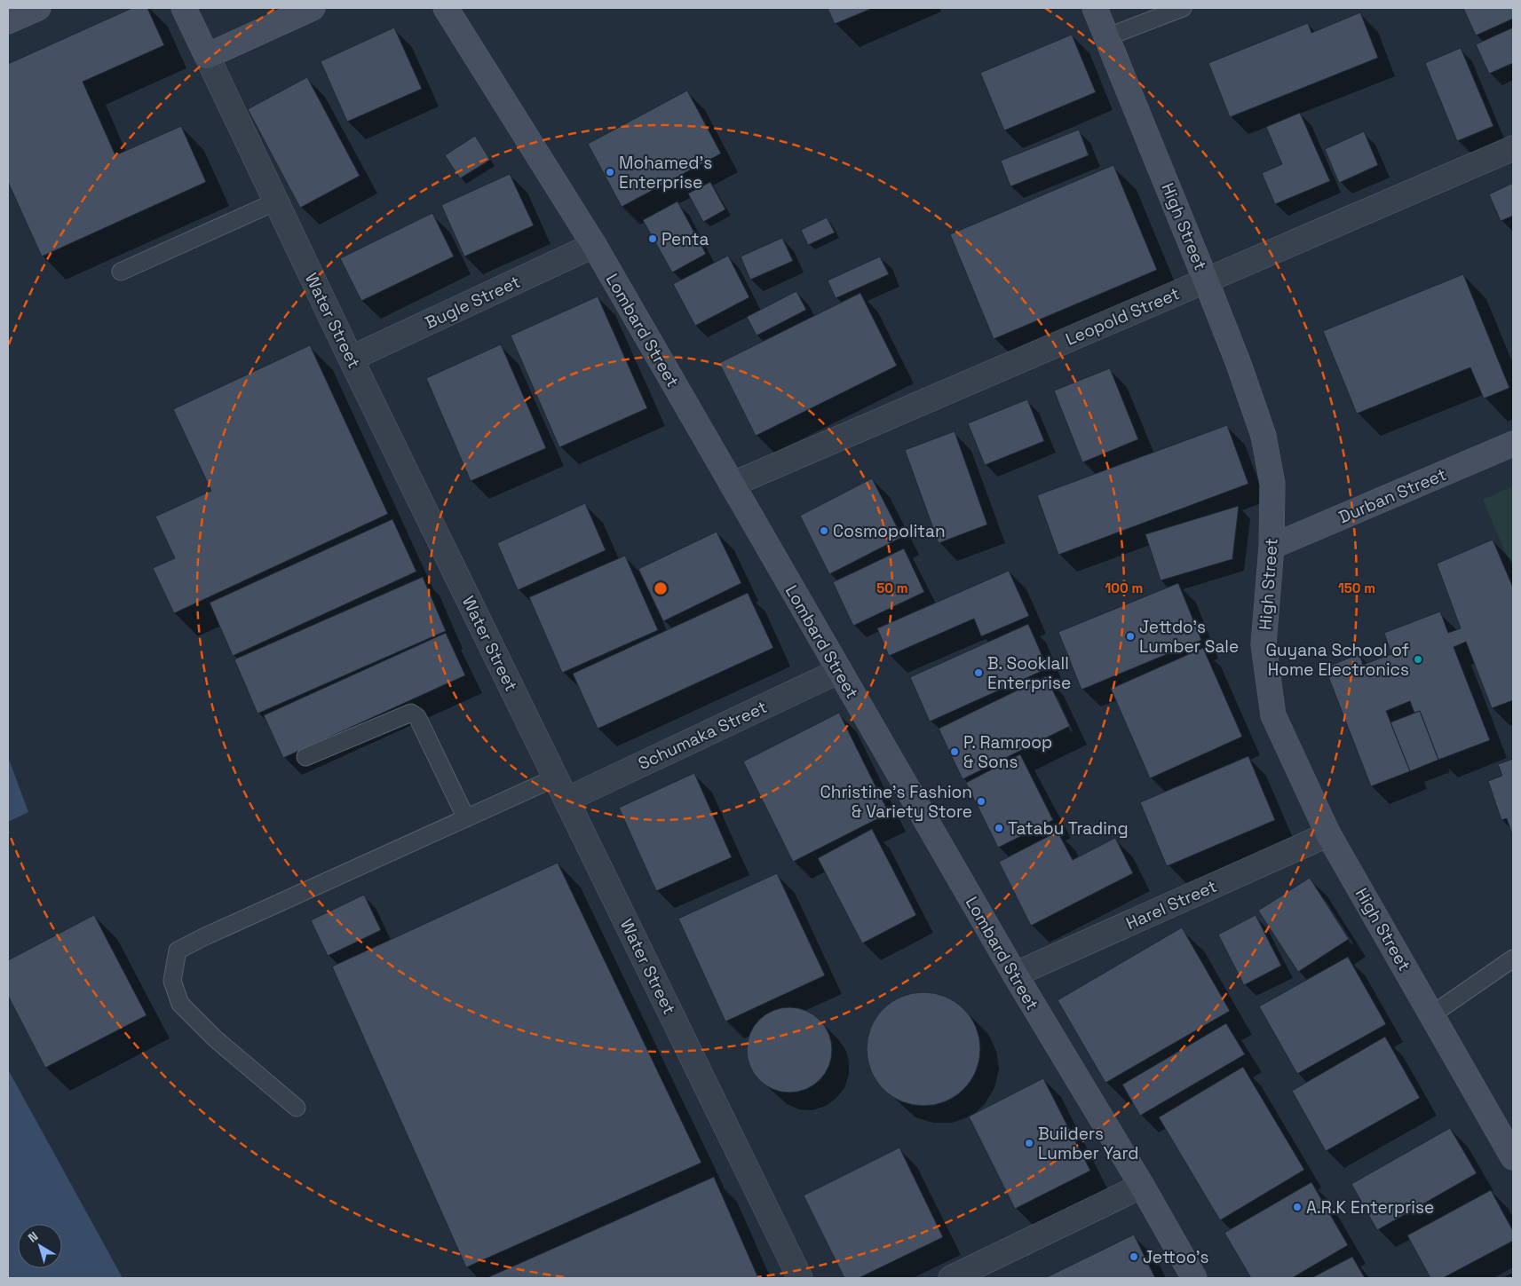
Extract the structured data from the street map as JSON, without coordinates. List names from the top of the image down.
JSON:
{
  "streets": {
    "main road": [
      "High Street",
      "Water Street",
      "Lombard Street",
      "Durban Street"
    ],
    "street": [
      "Bugle Street",
      "Leopold Street",
      "Schumaka Street",
      "Harel Street"
    ]
  },
  "crossings": [
    ["High Street", "Leopold Street"],
    ["High Street", "Durban Street"],
    ["High Street", "Harel Street"],
    ["Bugle Street", "Water Street"],
    ["Bugle Street", "Lombard Street"],
    ["Leopold Street", "Lombard Street"],
    ["Water Street", "Schumaka Street"],
    ["Lombard Street", "Schumaka Street"],
    ["Lombard Street", "Harel Street"]
  ],
  "places": [
    "Mohamed's Enterprise",
    "Penta",
    "Cosmopolitan",
    "Jettdo's Lumber Sale",
    "Guyana School of Home Electronics",
    "B. Sooklall Enterprise",
    "P. Ramroop & Sons",
    "Christine's Fashion & Variety Store",
    "Tatabu Trading",
    "Builders Lumber Yard",
    "A.R.K Enterprise",
    "Jettoo's"
  ],
  "north": "top left",
  "rings": ["50 m", "100 m", "150 m"]
}
